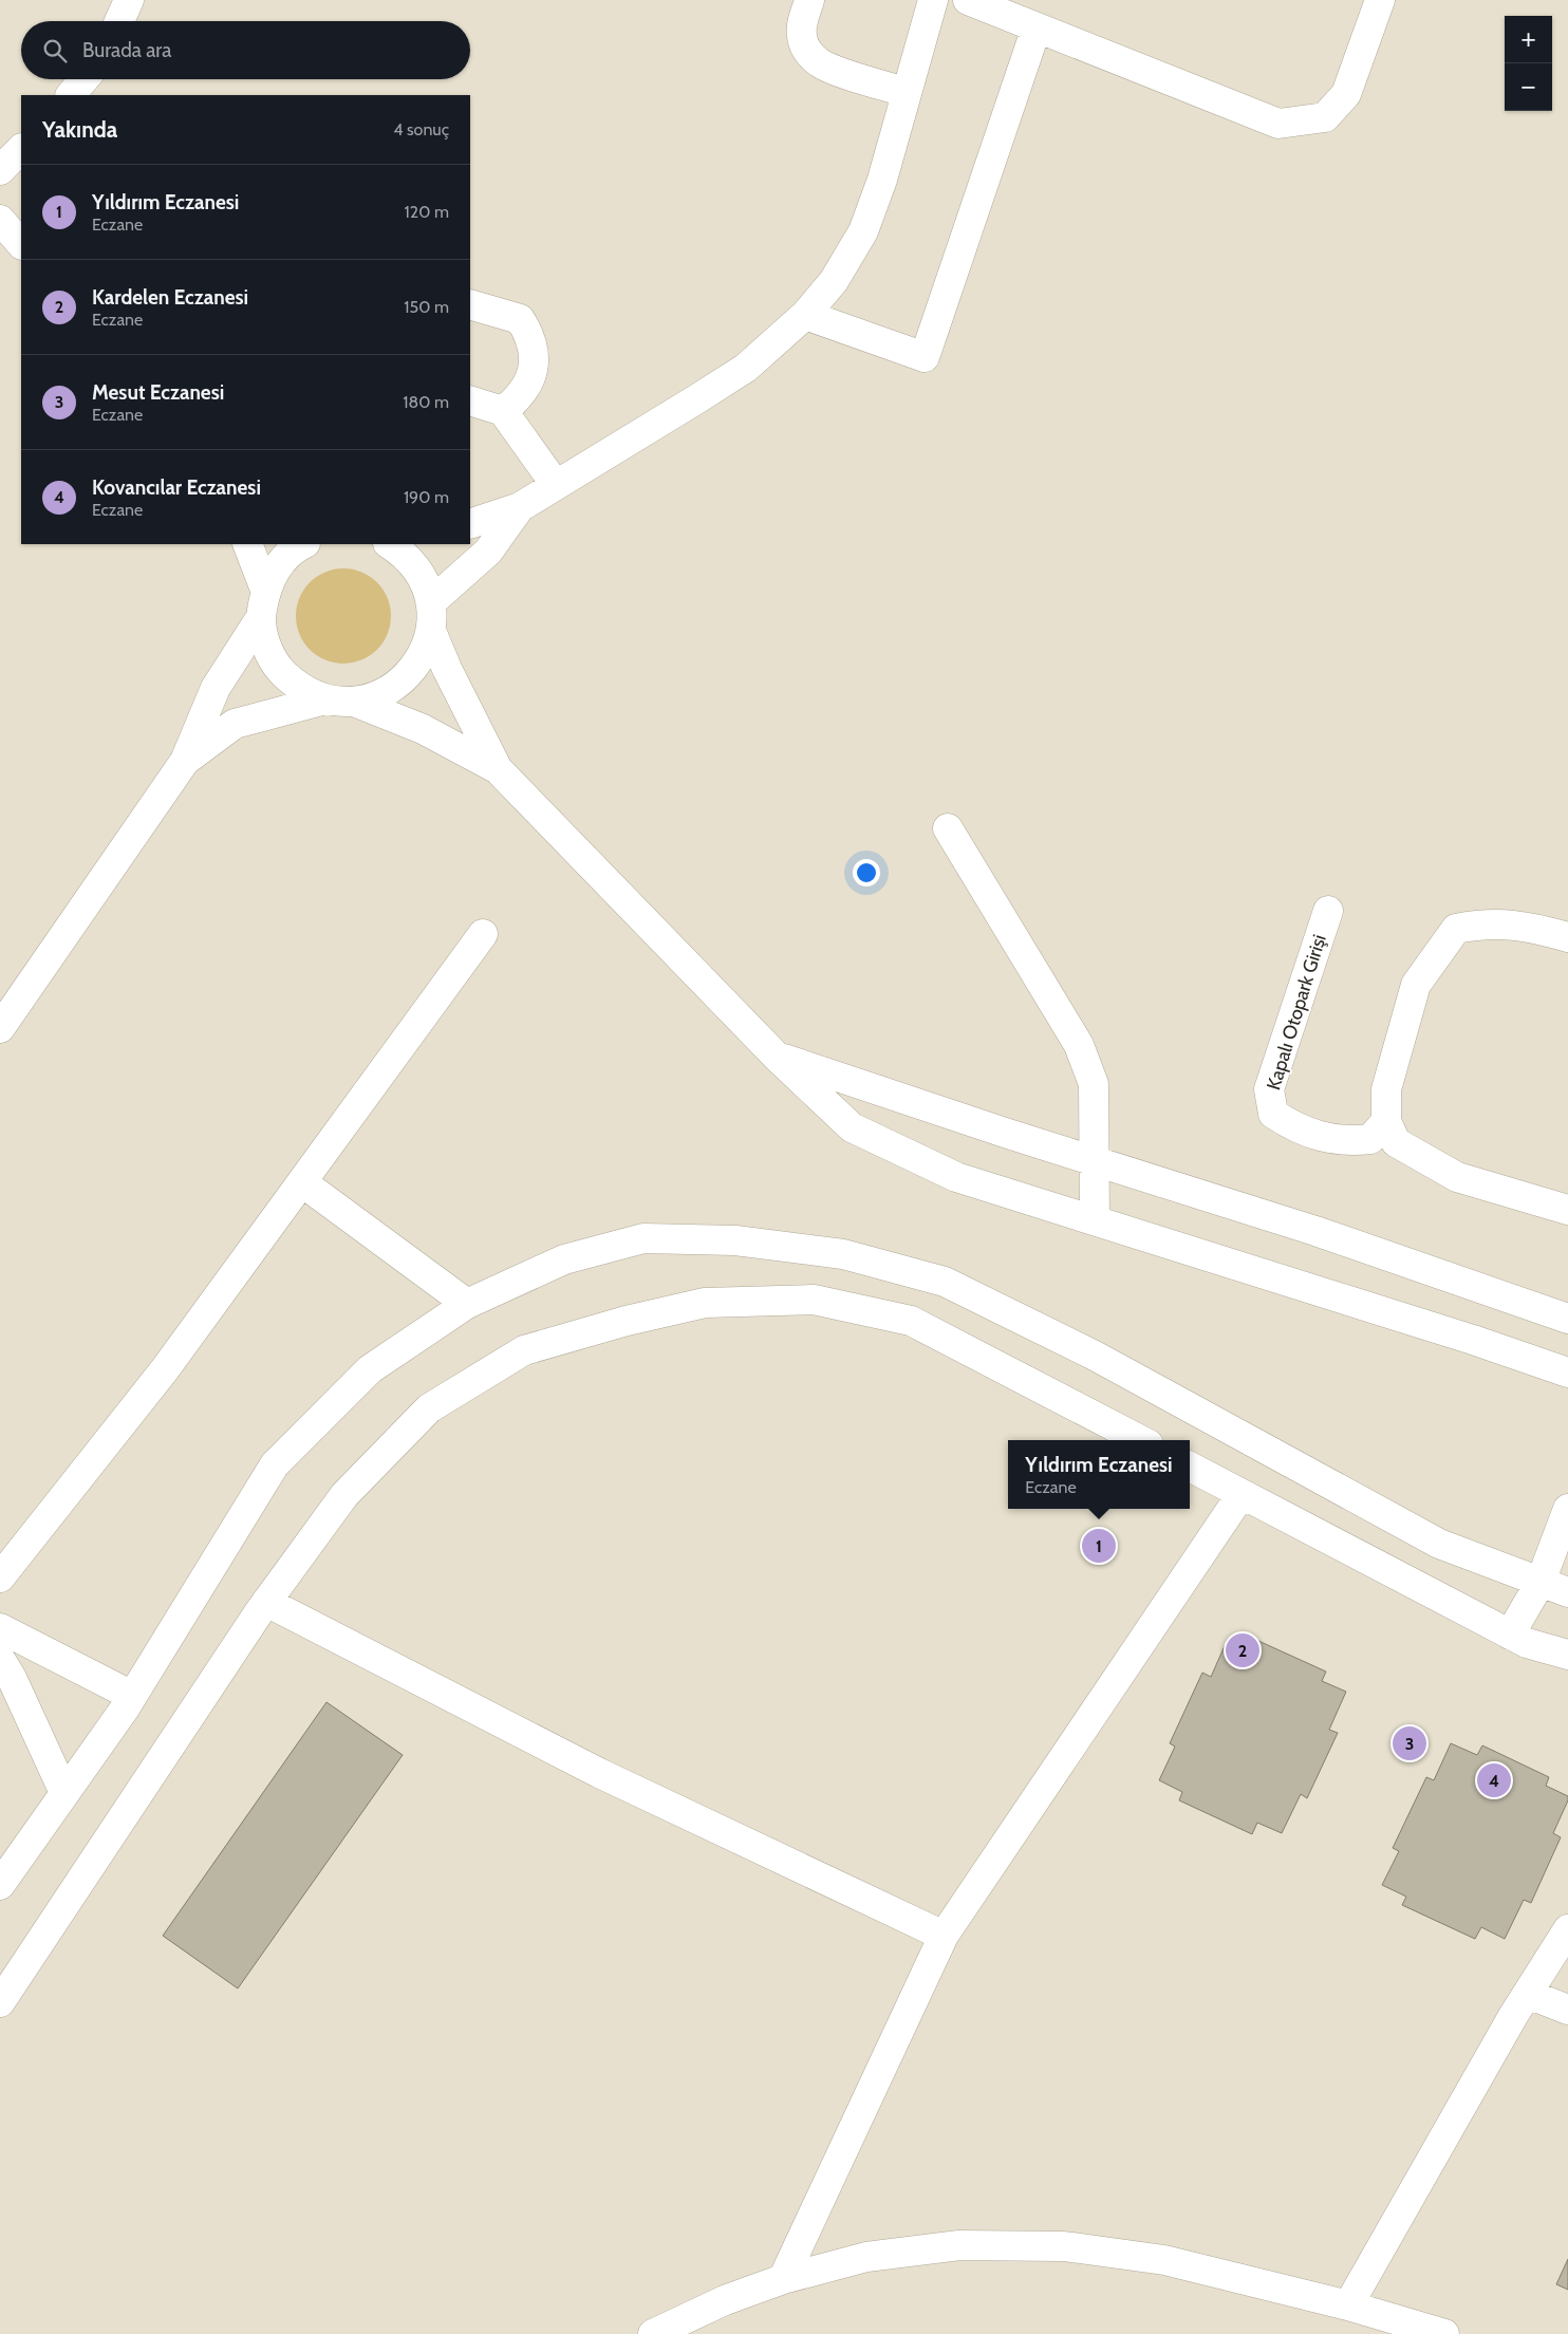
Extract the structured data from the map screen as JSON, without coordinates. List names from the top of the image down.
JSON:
{
  "streets": {
    "street": ["Kapalı Otopark Girişi"]
  },
  "page": {
    "map_buttons": ["+", "−"],
    "search": "Burada ara",
    "heading": ["Yakında", "4 sonuç"],
    "list": [
      {
        "mark": "1",
        "name": "Yıldırım Eczanesi",
        "note": "Eczane",
        "value": "120 m"
      },
      {
        "mark": "2",
        "name": "Kardelen Eczanesi",
        "note": "Eczane",
        "value": "150 m"
      },
      {
        "mark": "3",
        "name": "Mesut Eczanesi",
        "note": "Eczane",
        "value": "180 m"
      },
      {
        "mark": "4",
        "name": "Kovancılar Eczanesi",
        "note": "Eczane",
        "value": "190 m"
      }
    ],
    "popup": ["Yıldırım Eczanesi", "Eczane"],
    "pins": [
      "1",
      "2",
      "3",
      "4"
    ]
  }
}
